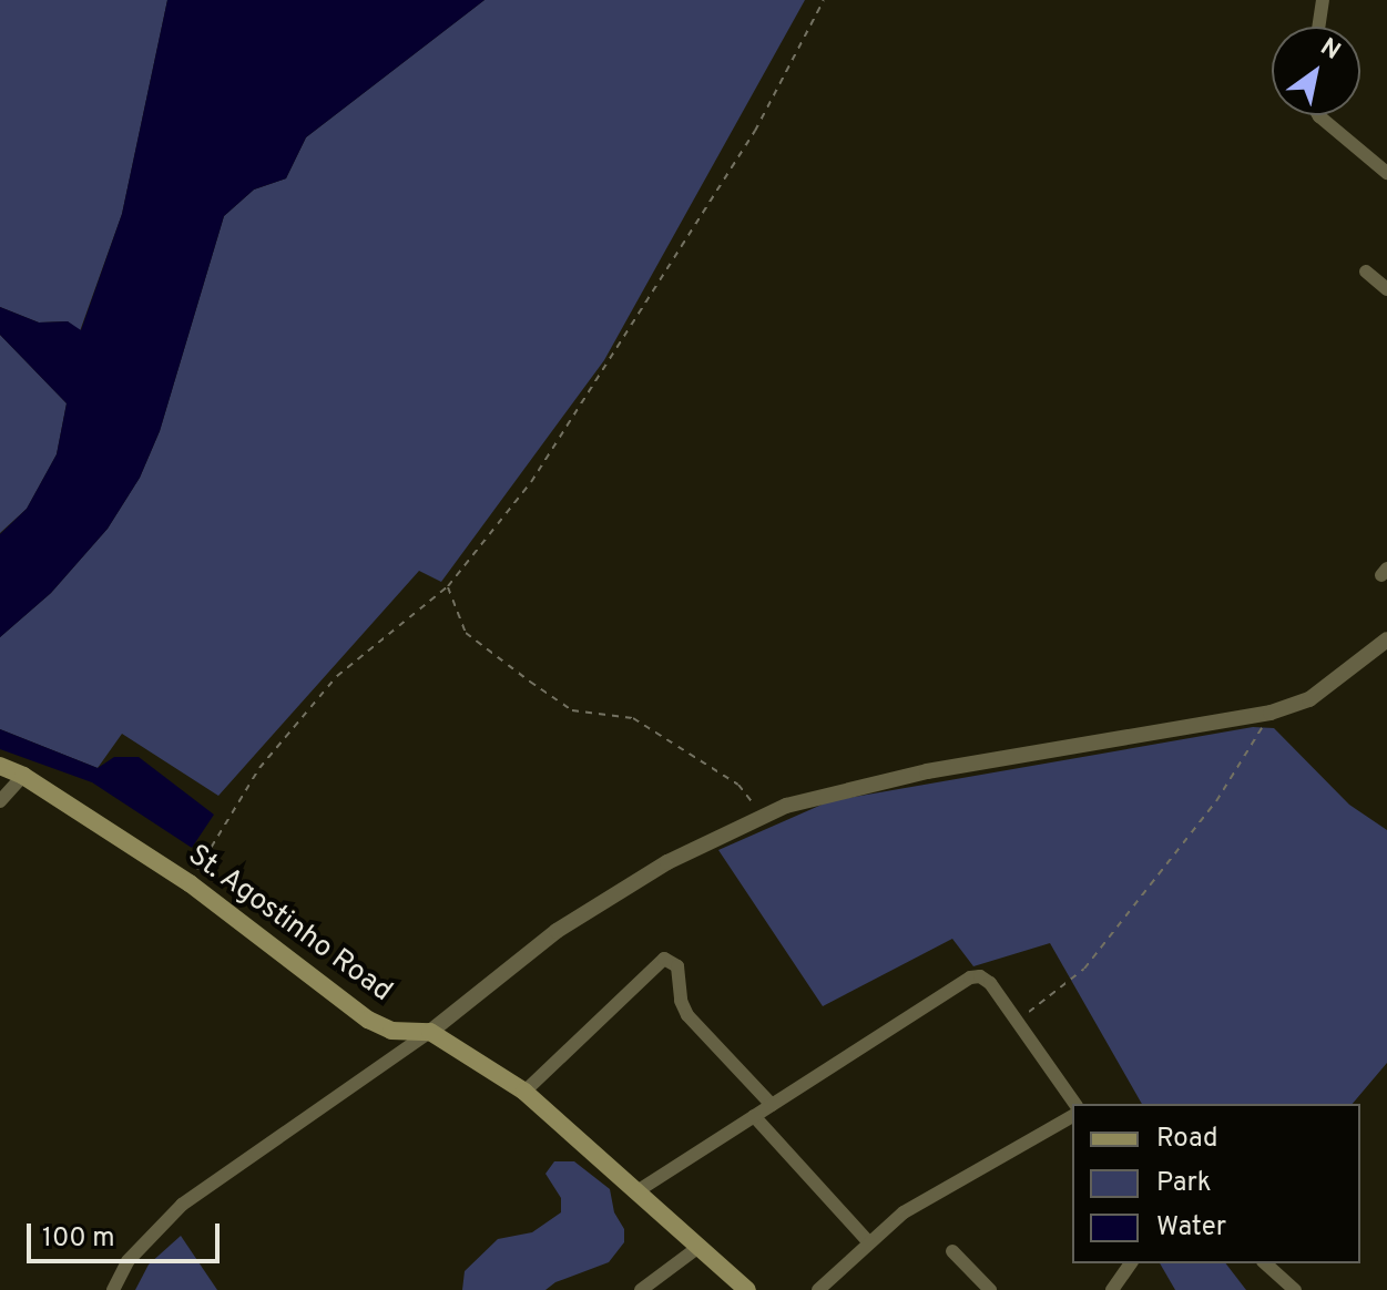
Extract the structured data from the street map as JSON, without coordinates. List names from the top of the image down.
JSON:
{
  "streets": {
    "main road": ["St. Agostinho Road"]
  },
  "legend": ["Road", "Park", "Water"],
  "scale_bar": "100 m",
  "north": "top right"
}
